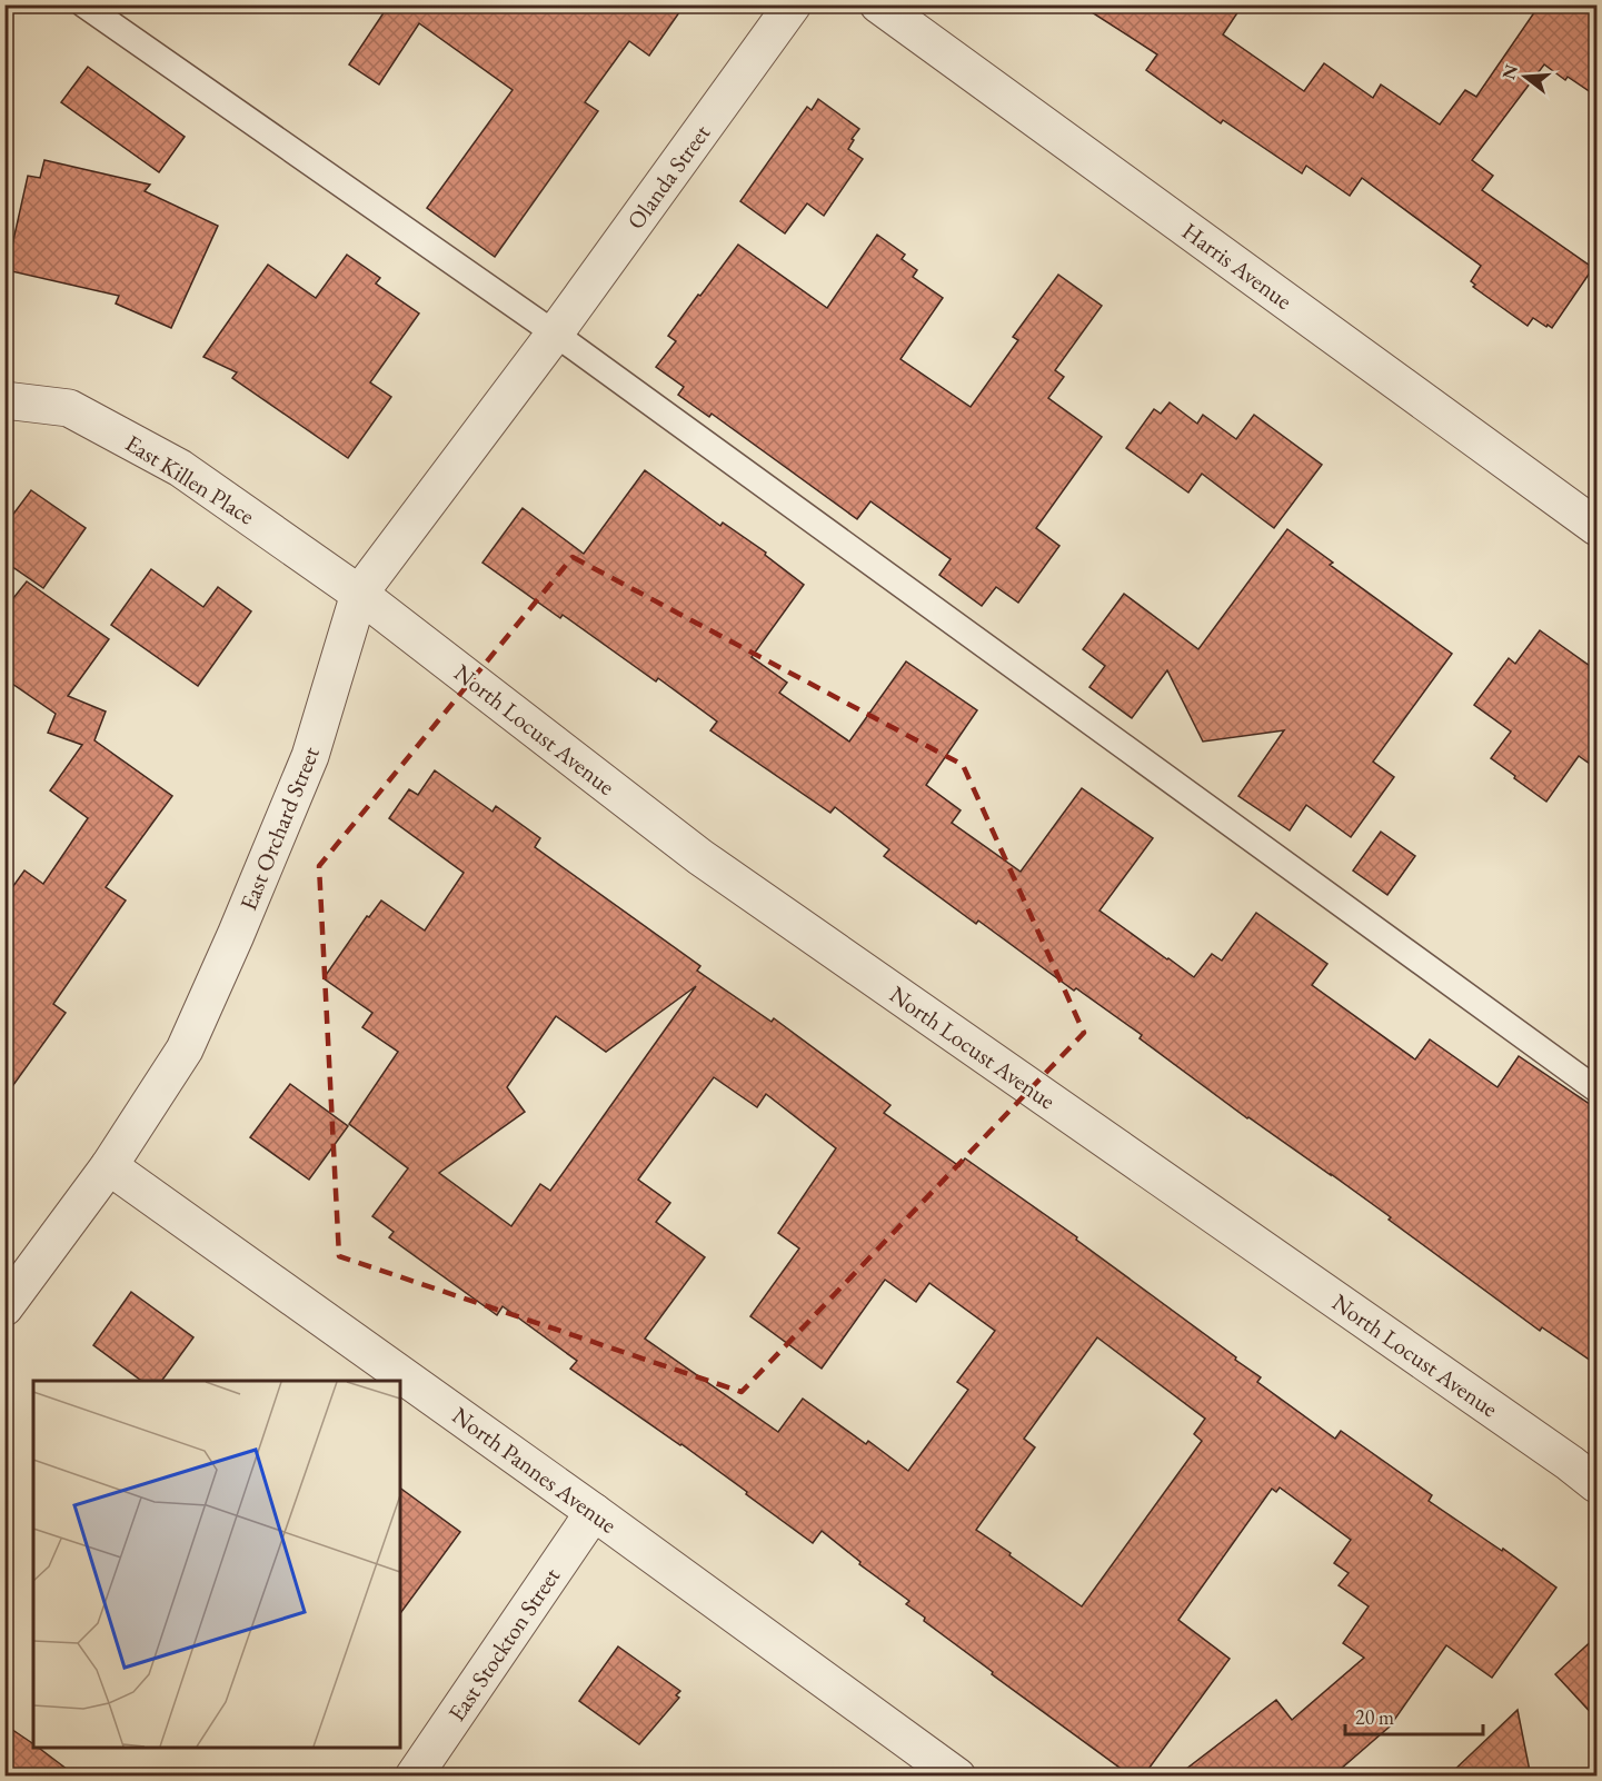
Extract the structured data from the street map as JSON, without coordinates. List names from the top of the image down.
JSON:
{
  "streets": {
    "street": [
      "Olanda Street",
      "Harris Avenue",
      "East Killen Place",
      "North Locust Avenue",
      "East Orchard Street",
      "North Pannes Avenue",
      "East Stockton Street"
    ]
  },
  "crossings": [
    ["Olanda Street", "East Orchard Street"],
    ["East Killen Place", "North Locust Avenue"],
    ["East Killen Place", "East Orchard Street"],
    ["North Locust Avenue", "East Orchard Street"],
    ["East Orchard Street", "North Pannes Avenue"],
    ["North Pannes Avenue", "East Stockton Street"]
  ],
  "scale_bar": "20 m",
  "north": "left"
}
